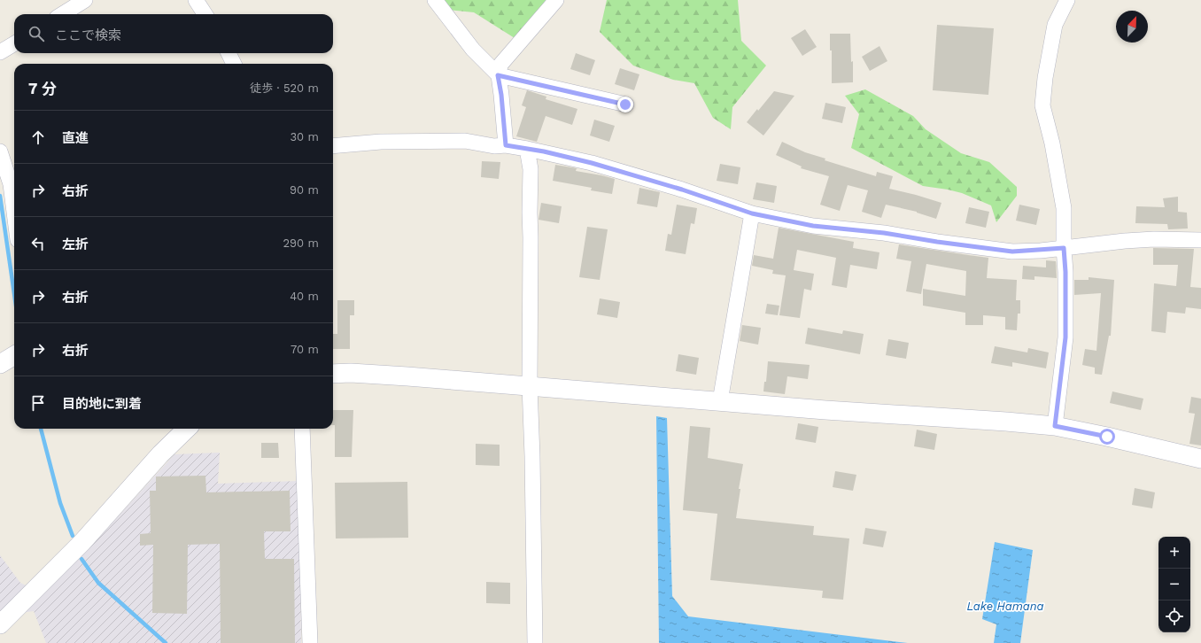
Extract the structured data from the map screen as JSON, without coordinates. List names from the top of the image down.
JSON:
{
  "water": ["Lake Hamana"],
  "north": "top right",
  "page": {
    "search": "ここで検索",
    "heading": ["7 分", "徒歩 · 520 m"],
    "list": [
      ["直進", "30 m"],
      ["右折", "90 m"],
      ["左折", "290 m"],
      ["右折", "40 m"],
      ["右折", "70 m"],
      "目的地に到着"
    ],
    "map_buttons": ["+", "−"]
  }
}
